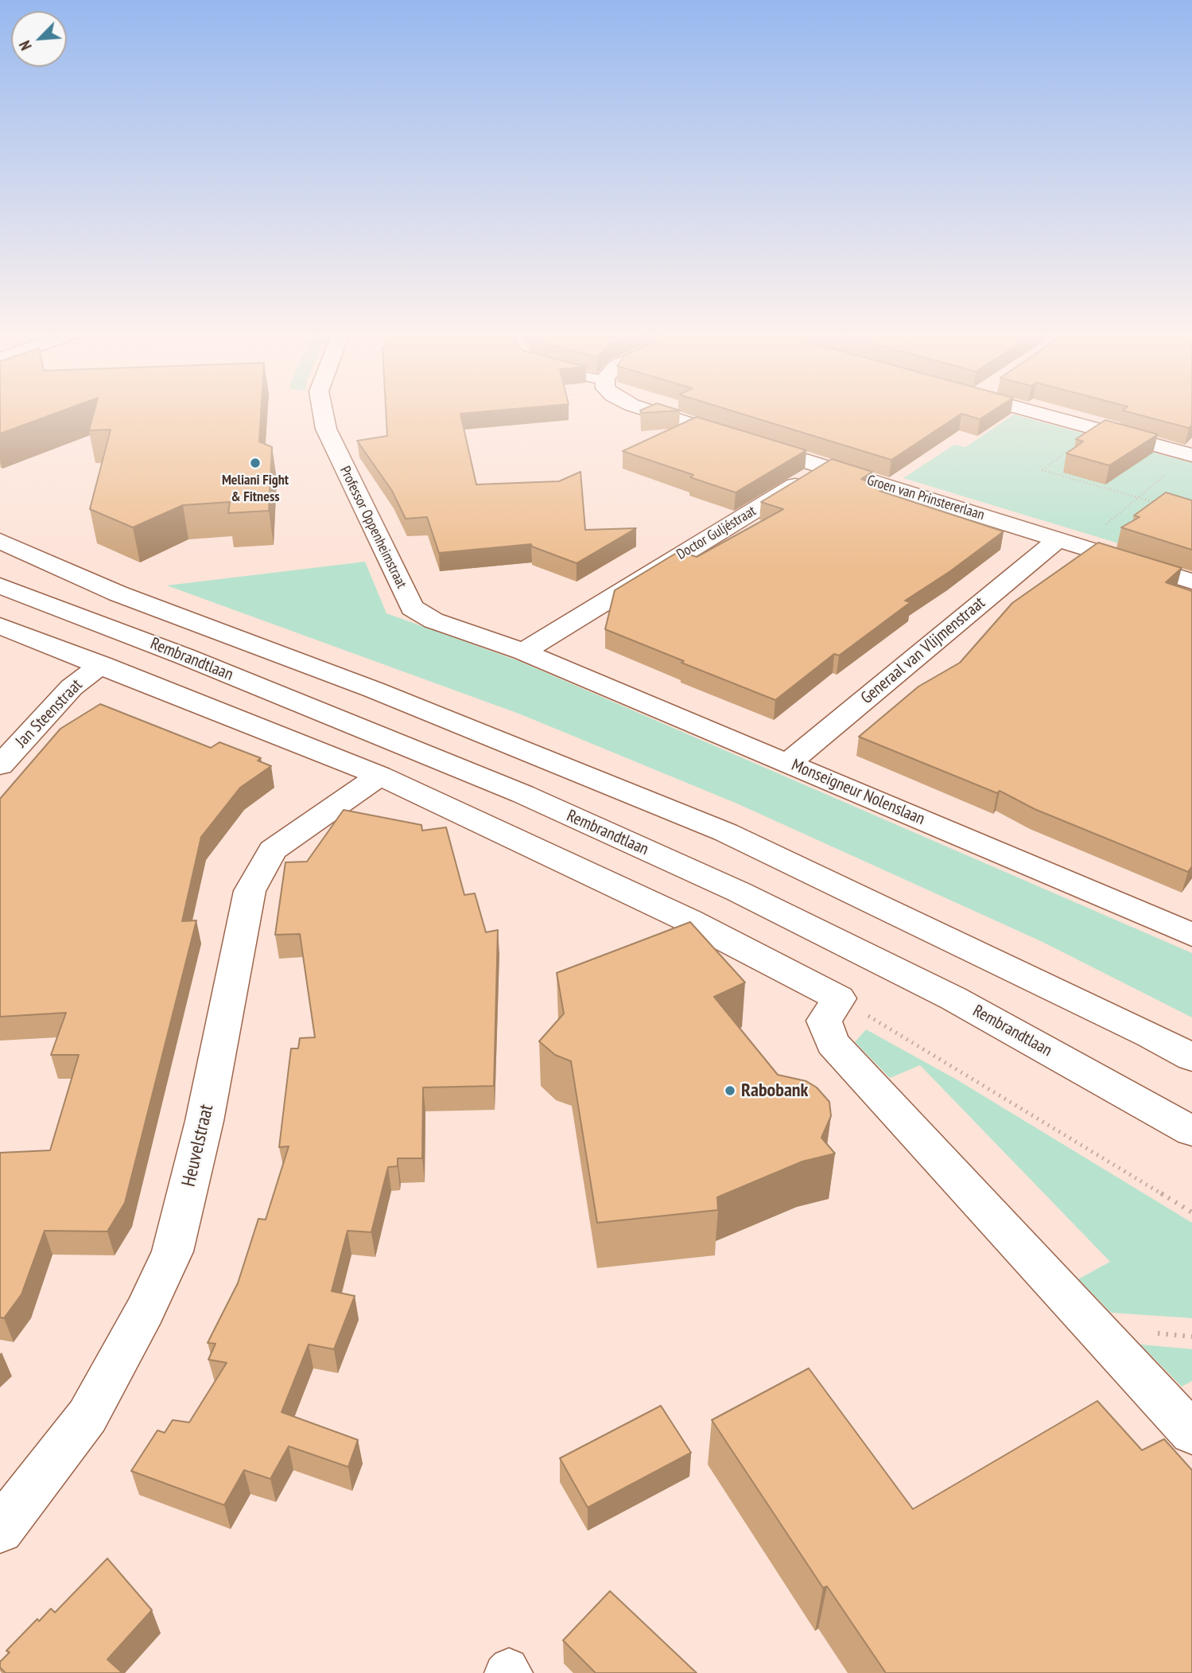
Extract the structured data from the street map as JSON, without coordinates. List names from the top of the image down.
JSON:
{
  "streets": {
    "street": [
      "Groen van Prinstererlaan",
      "Professor Oppenheimstraat",
      "Doctor Guljéstraat",
      "Generaal van Vlijmenstraat",
      "Rembrandtlaan",
      "Jan Steenstraat",
      "Monseigneur Nolenslaan",
      "Heuvelstraat"
    ]
  },
  "crossings": [
    ["Groen van Prinstererlaan", "Doctor Guljéstraat"],
    ["Groen van Prinstererlaan", "Generaal van Vlijmenstraat"],
    ["Professor Oppenheimstraat", "Doctor Guljéstraat"],
    ["Professor Oppenheimstraat", "Monseigneur Nolenslaan"],
    ["Doctor Guljéstraat", "Monseigneur Nolenslaan"],
    ["Generaal van Vlijmenstraat", "Monseigneur Nolenslaan"]
  ],
  "places": ["Meliani Fight & Fitness", "Rabobank"],
  "north": "bottom left"
}
